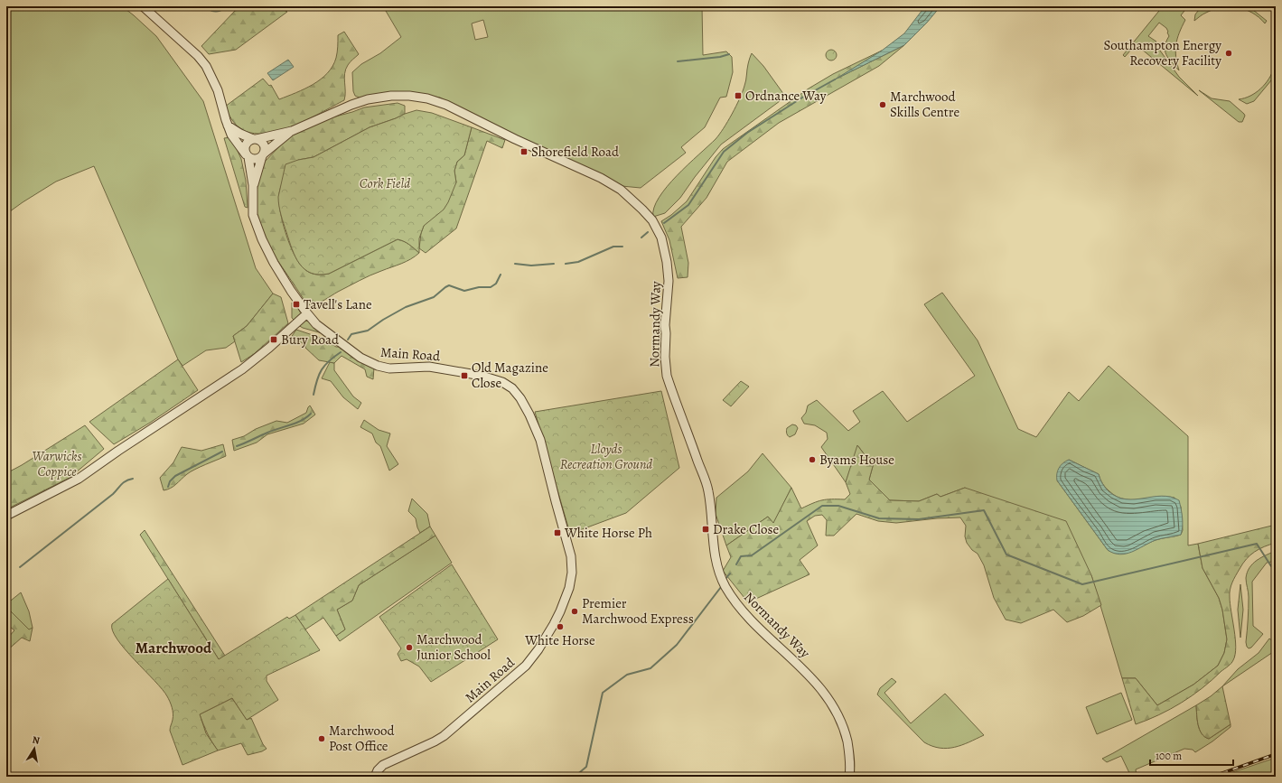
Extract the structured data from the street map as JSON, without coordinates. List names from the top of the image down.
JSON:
{
  "streets": {
    "street": ["Normandy Way", "Main Road"]
  },
  "districts": ["Marchwood"],
  "parks": ["Cork Field", "Lloyds Recreation Ground", "Warwicks Coppice"],
  "places": {
    "other": [
      "Southampton Energy Recovery Facility",
      "Marchwood Skills Centre",
      "Byams House",
      "Premier Marchwood Express",
      "White Horse",
      "Marchwood Junior School",
      "Marchwood Post Office"
    ],
    "transit": [
      "Ordnance Way",
      "Shorefield Road",
      "Tavell's Lane",
      "Bury Road",
      "Old Magazine Close",
      "Drake Close",
      "White Horse Ph"
    ]
  },
  "scale_bar": "100 m",
  "north": "top"
}
